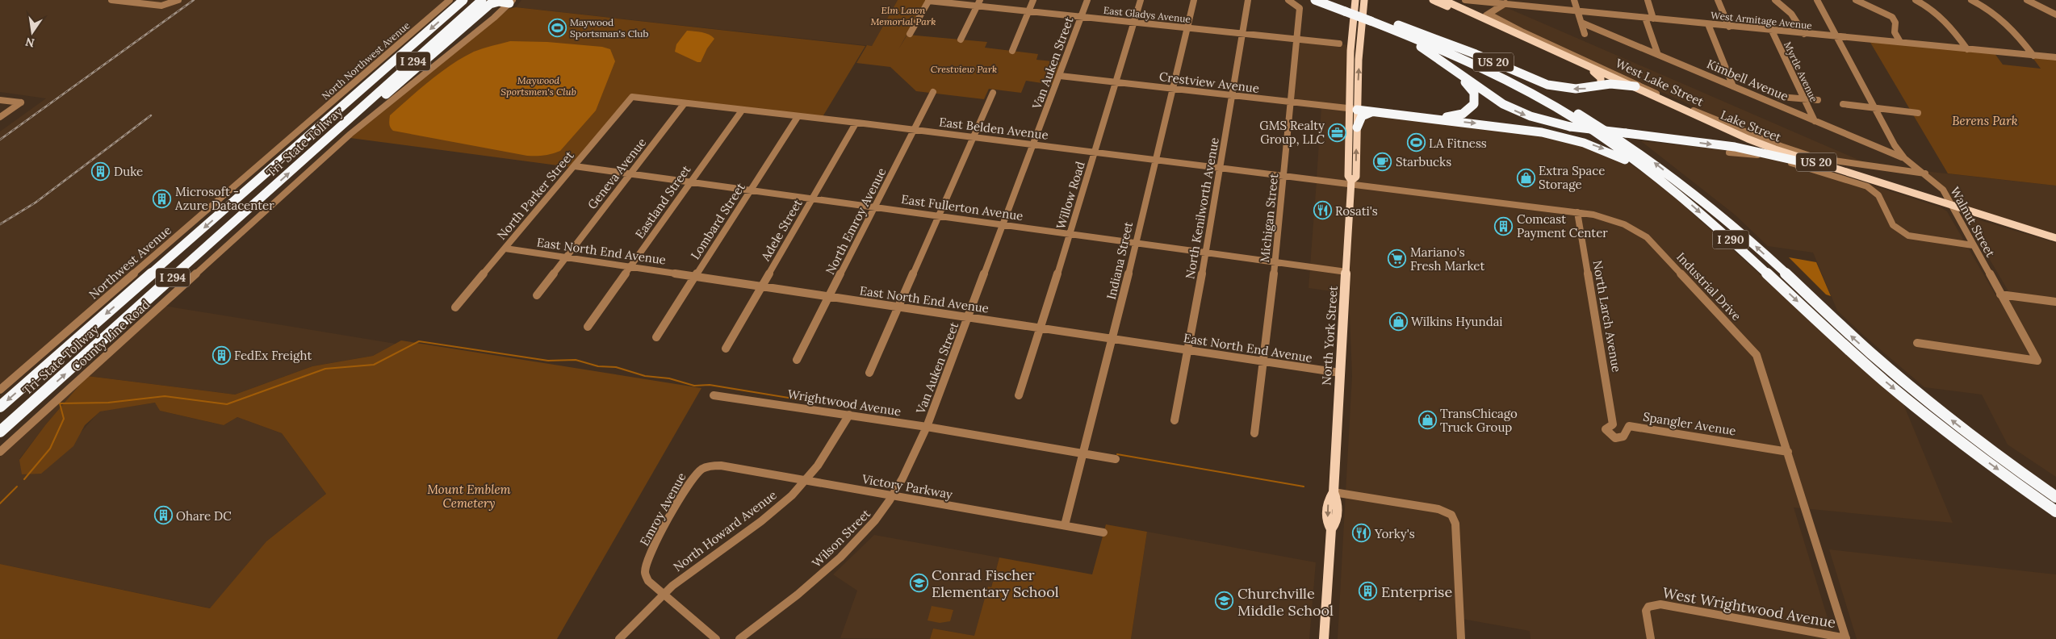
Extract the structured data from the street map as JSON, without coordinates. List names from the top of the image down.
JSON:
{
  "streets": {
    "highway": [
      "I 294",
      "US 20",
      "Tri-State Tollway",
      "I 290"
    ],
    "main road": ["Lake Street", "North York Street"],
    "street": [
      "East Gladys Avenue",
      "West Armitage Avenue",
      "North Northwest Avenue",
      "Van Auken Street",
      "Myrtle Avenue",
      "Kimbell Avenue",
      "Crestview Avenue",
      "West Lake Street",
      "East Belden Avenue",
      "Geneva Avenue",
      "North Parker Street",
      "Willow Road",
      "Eastland Street",
      "East Fullerton Avenue",
      "North Kenilworth Avenue",
      "Michigan Street",
      "Lombard Street",
      "North Emroy Avenue",
      "Walnut Street",
      "Adele Street",
      "East North End Avenue",
      "Indiana Street",
      "Northwest Avenue",
      "Industrial Drive",
      "North Larch Avenue",
      "County Line Road",
      "Wrightwood Avenue",
      "Spangler Avenue",
      "Victory Parkway",
      "Emroy Avenue",
      "North Howard Avenue",
      "Wilson Street",
      "West Wrightwood Avenue"
    ]
  },
  "crossings": [
    ["East Gladys Avenue", "Van Auken Street"],
    ["East Gladys Avenue", "Willow Road"],
    ["East Gladys Avenue", "North Kenilworth Avenue"],
    ["East Gladys Avenue", "Michigan Street"],
    ["East Gladys Avenue", "Indiana Street"],
    ["West Armitage Avenue", "Myrtle Avenue"],
    ["West Armitage Avenue", "Walnut Street"],
    ["North Northwest Avenue", "Northwest Avenue"],
    ["US 20", "Lake Street"],
    ["US 20", "I 290"],
    ["Van Auken Street", "Crestview Avenue"],
    ["Van Auken Street", "East Belden Avenue"],
    ["Van Auken Street", "East Fullerton Avenue"],
    ["Van Auken Street", "East North End Avenue"],
    ["Van Auken Street", "Wrightwood Avenue"],
    ["Van Auken Street", "Wilson Street"],
    ["Myrtle Avenue", "Kimbell Avenue"],
    ["Kimbell Avenue", "Walnut Street"],
    ["Crestview Avenue", "Willow Road"],
    ["Crestview Avenue", "North Kenilworth Avenue"],
    ["Crestview Avenue", "Michigan Street"],
    ["Crestview Avenue", "Indiana Street"],
    ["Crestview Avenue", "North York Street"],
    ["West Lake Street", "Walnut Street"],
    ["Lake Street", "Walnut Street"],
    ["East Belden Avenue", "Geneva Avenue"],
    ["East Belden Avenue", "North Parker Street"],
    ["East Belden Avenue", "Willow Road"],
    ["East Belden Avenue", "Eastland Street"],
    ["East Belden Avenue", "North Kenilworth Avenue"],
    ["East Belden Avenue", "Michigan Street"],
    ["East Belden Avenue", "Lombard Street"],
    ["East Belden Avenue", "North Emroy Avenue"],
    ["East Belden Avenue", "Adele Street"],
    ["East Belden Avenue", "Indiana Street"],
    ["East Belden Avenue", "Industrial Drive"],
    ["East Belden Avenue", "North York Street"],
    ["Geneva Avenue", "East Fullerton Avenue"],
    ["Geneva Avenue", "East North End Avenue"],
    ["North Parker Street", "East Fullerton Avenue"],
    ["North Parker Street", "East North End Avenue"],
    ["Willow Road", "East Fullerton Avenue"],
    ["Willow Road", "East North End Avenue"],
    ["Eastland Street", "East Fullerton Avenue"],
    ["Eastland Street", "East North End Avenue"],
    ["East Fullerton Avenue", "North Kenilworth Avenue"],
    ["East Fullerton Avenue", "Michigan Street"],
    ["East Fullerton Avenue", "Lombard Street"],
    ["East Fullerton Avenue", "North Emroy Avenue"],
    ["East Fullerton Avenue", "Adele Street"],
    ["East Fullerton Avenue", "Indiana Street"],
    ["East Fullerton Avenue", "North York Street"],
    ["North Kenilworth Avenue", "East North End Avenue"],
    ["Michigan Street", "East North End Avenue"],
    ["Lombard Street", "East North End Avenue"],
    ["North Emroy Avenue", "East North End Avenue"],
    ["Adele Street", "East North End Avenue"],
    ["East North End Avenue", "Indiana Street"],
    ["East North End Avenue", "North York Street"],
    ["Indiana Street", "Wrightwood Avenue"],
    ["Indiana Street", "Victory Parkway"],
    ["Industrial Drive", "North Larch Avenue"],
    ["Industrial Drive", "North York Street"],
    ["Industrial Drive", "Spangler Avenue"],
    ["Industrial Drive", "West Wrightwood Avenue"],
    ["North Larch Avenue", "Spangler Avenue"],
    ["Wrightwood Avenue", "North Howard Avenue"],
    ["Wrightwood Avenue", "Wilson Street"],
    ["Victory Parkway", "Emroy Avenue"],
    ["Victory Parkway", "North Howard Avenue"],
    ["Victory Parkway", "Wilson Street"],
    ["Emroy Avenue", "North Howard Avenue"]
  ],
  "parks": [
    "Elm Lawn Memorial Park",
    "Crestview Park",
    "Maywood Sportsmen's Club",
    "Berens Park",
    "Mount Emblem Cemetery"
  ],
  "places": {
    "sports": ["Maywood Sportsman's Club", "LA Fitness"],
    "office": ["GMS Realty Group, LLC"],
    "cafe": ["Starbucks"],
    "building": [
      "Duke",
      "Microsoft - Azure Datacenter",
      "Comcast Payment Center",
      "FedEx Freight",
      "Ohare DC",
      "Enterprise"
    ],
    "shop": ["Extra Space Storage", "Wilkins Hyundai", "TransChicago Truck Group"],
    "restaurant": ["Rosati's", "Yorky's"],
    "supermarket": ["Mariano's Fresh Market"],
    "school or university": ["Conrad Fischer Elementary School", "Churchville Middle School"]
  },
  "north": "bottom"
}
